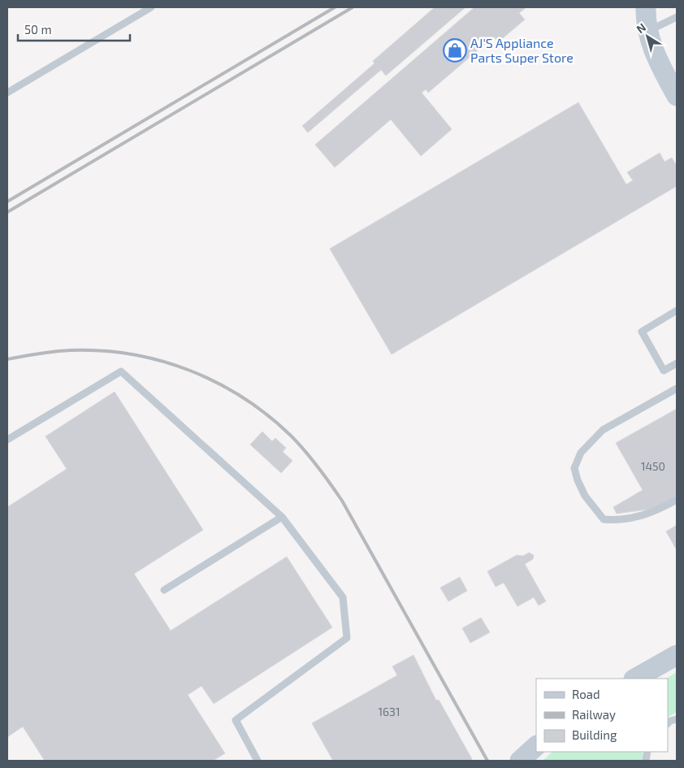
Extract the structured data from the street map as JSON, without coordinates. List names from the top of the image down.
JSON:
{
  "places": {
    "shop": ["AJ'S Appliance Parts Super Store"]
  },
  "house_numbers": ["1450", "1631"],
  "legend": ["Road", "Railway", "Building"],
  "scale_bar": "50 m",
  "north": "top left"
}
